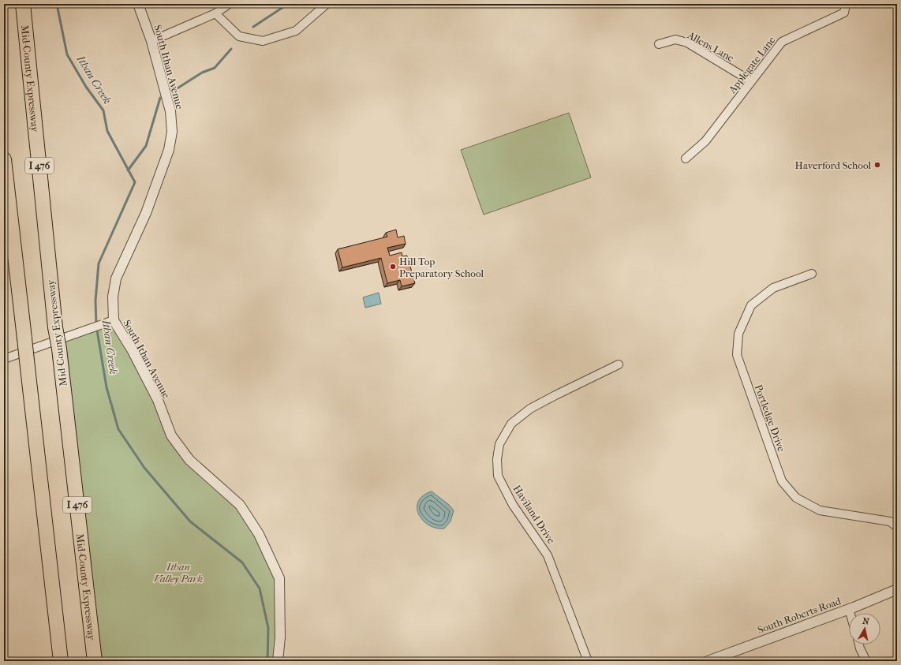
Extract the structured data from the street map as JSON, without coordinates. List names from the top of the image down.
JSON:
{
  "streets": {
    "highway": ["Mid-County Expressway", "I 476"],
    "street": [
      "Allens Lane",
      "Applegate Lane",
      "South Ithan Avenue",
      "Portledge Drive",
      "Haviland Drive",
      "South Roberts Road"
    ]
  },
  "crossings": [
    ["Allens Lane", "Applegate Lane"]
  ],
  "water": ["Ithan Creek"],
  "parks": ["Ithan Valley Park"],
  "places": ["Haverford School", "Hill Top Preparatory School"],
  "north": "top"
}
